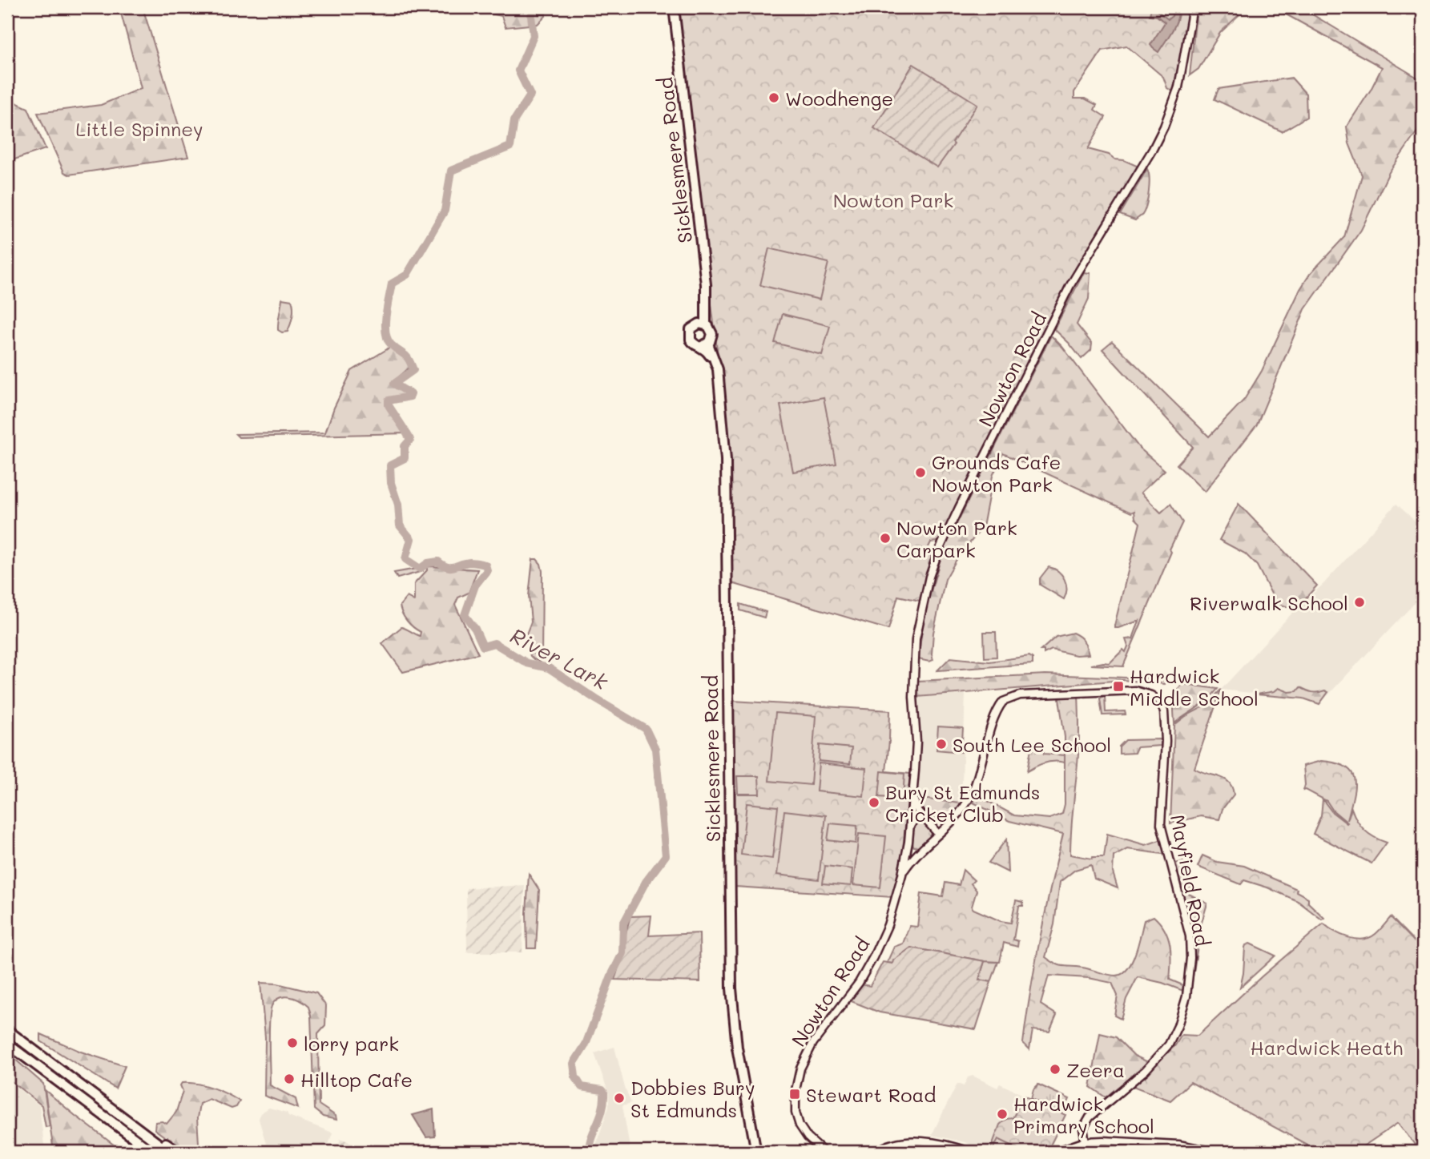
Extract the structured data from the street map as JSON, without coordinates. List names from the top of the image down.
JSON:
{
  "streets": {
    "highway": ["Sicklesmere Road"],
    "street": ["Nowton Road", "Mayfield Road"]
  },
  "crossings": [
    ["Nowton Road", "Mayfield Road"]
  ],
  "water": ["River Lark"],
  "parks": ["Little Spinney", "Nowton Park", "Hardwick Heath"],
  "places": {
    "other": [
      "Woodhenge",
      "Grounds Cafe Nowton Park",
      "Nowton Park Carpark",
      "Riverwalk School",
      "South Lee School",
      "Bury St Edmunds Cricket Club",
      "lorry park",
      "Zeera",
      "Hilltop Cafe",
      "Dobbies Bury St Edmunds",
      "Hardwick Primary School"
    ],
    "transit": ["Hardwick Middle School", "Stewart Road"]
  }
}
